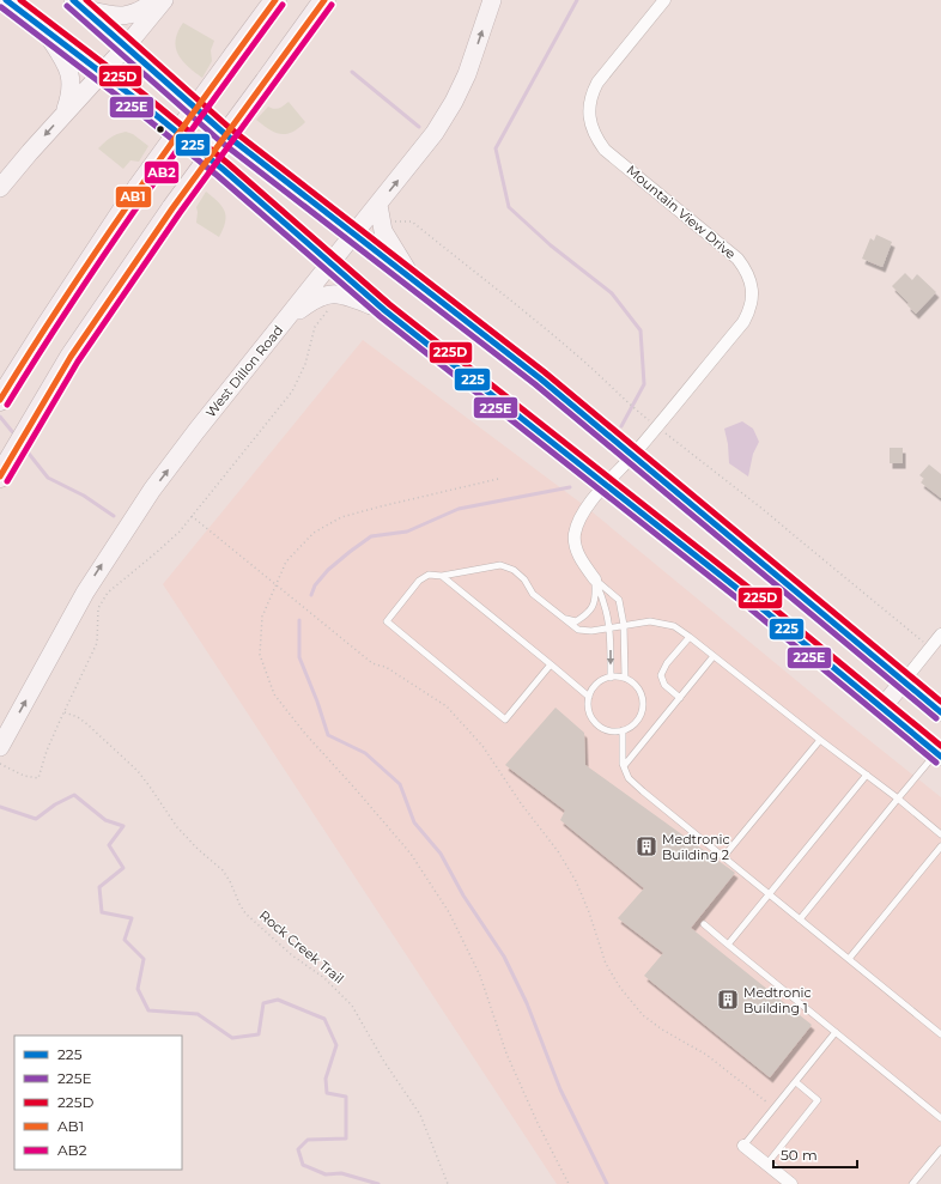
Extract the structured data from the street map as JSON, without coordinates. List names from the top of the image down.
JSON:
{
  "streets": {
    "main road": ["West Dillon Road"],
    "street": ["Mountain View Drive"],
    "path": ["Rock Creek Trail"]
  },
  "one_way": ["West Dillon Road"],
  "places": {
    "building": ["Medtronic Building 2", "Medtronic Building 1"]
  },
  "lines": [
    "transit line 225",
    "transit line 225D",
    "transit line AB1",
    "transit line AB2",
    "transit line 225E"
  ],
  "legend": [
    "225",
    "225E",
    "225D",
    "AB1",
    "AB2"
  ],
  "scale_bar": "50 m"
}
